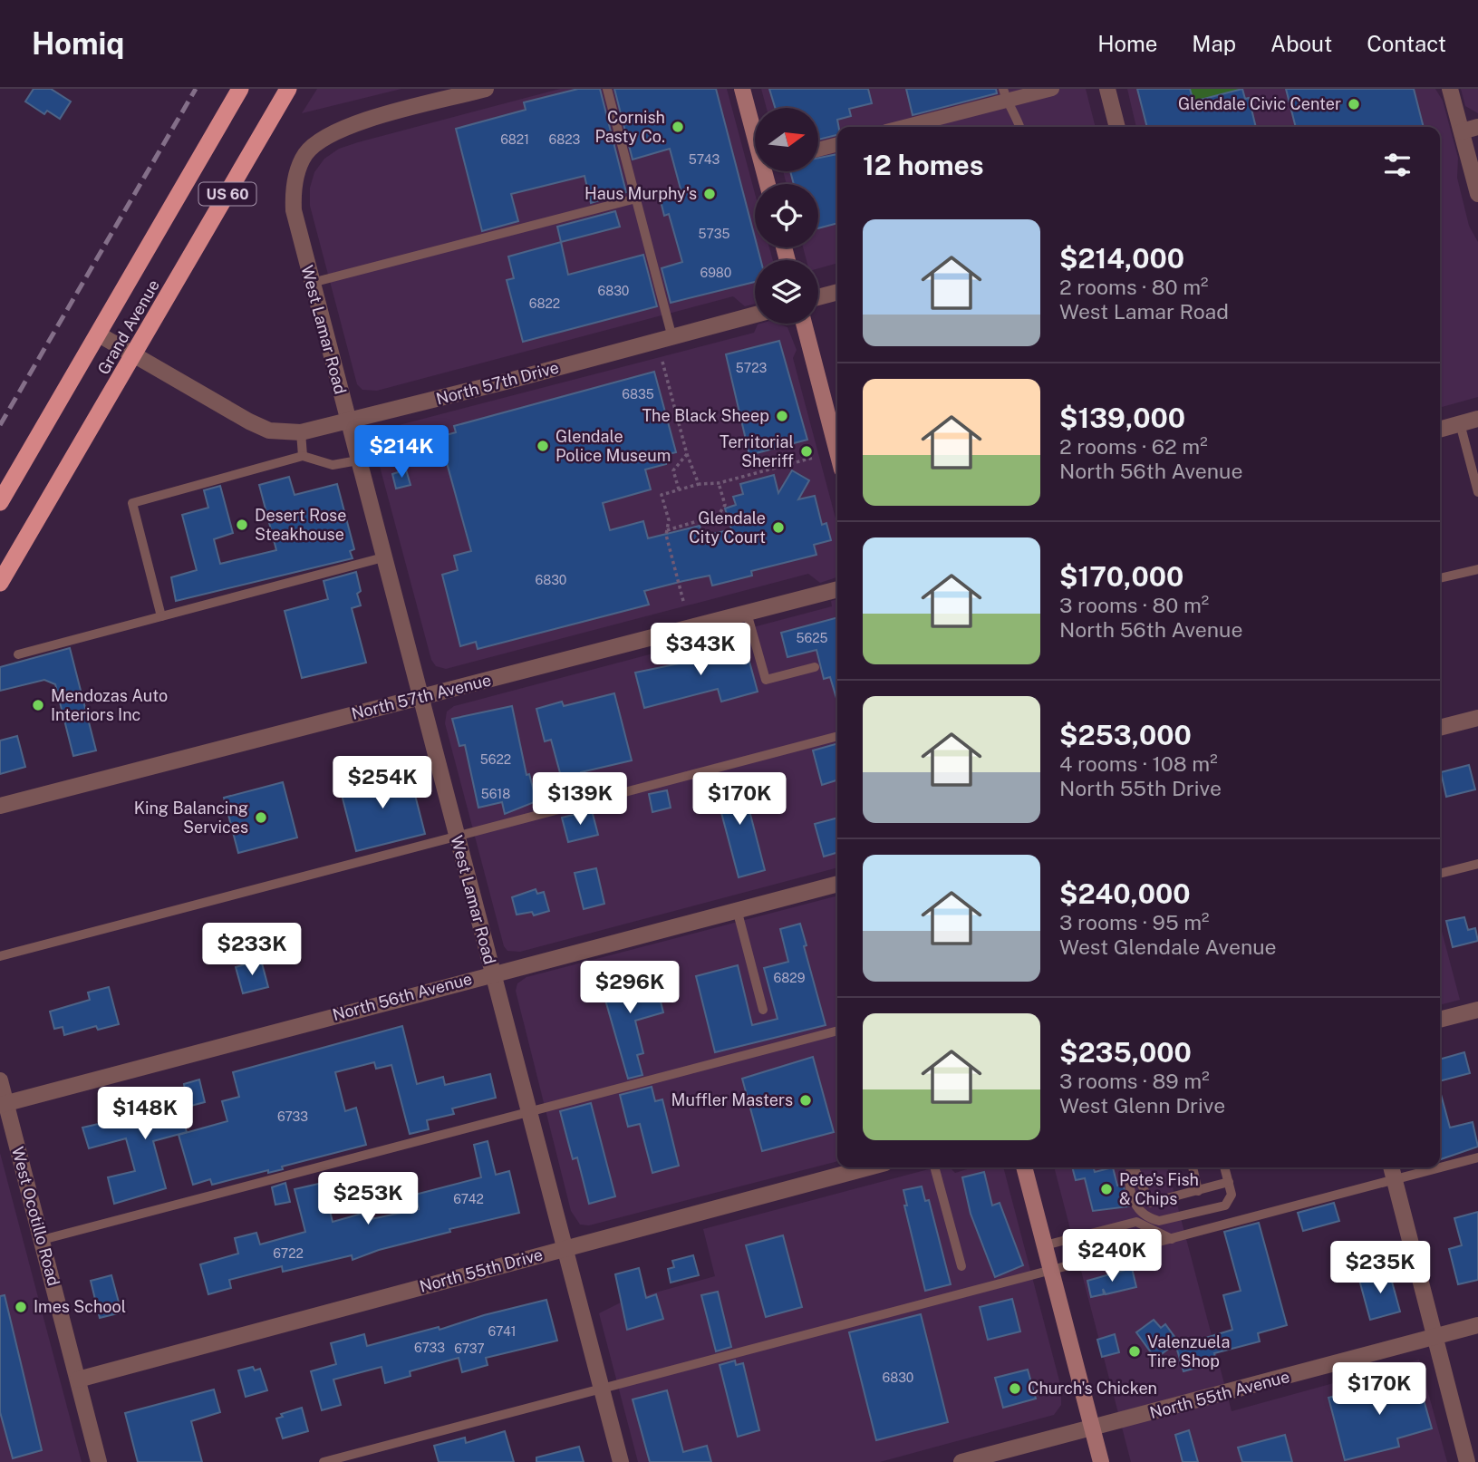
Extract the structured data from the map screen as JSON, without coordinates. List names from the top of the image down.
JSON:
{
  "streets": {
    "highway": ["US 60", "Grand Avenue"],
    "street": [
      "West Lamar Road",
      "North 57th Drive",
      "North 57th Avenue",
      "North 56th Avenue",
      "West Ocotillo Road",
      "North 55th Drive",
      "North 55th Avenue"
    ]
  },
  "crossings": [
    ["Grand Avenue", "North 57th Drive"],
    ["West Lamar Road", "North 57th Drive"],
    ["West Lamar Road", "North 57th Avenue"],
    ["West Lamar Road", "North 56th Avenue"],
    ["West Lamar Road", "North 55th Drive"],
    ["North 56th Avenue", "West Ocotillo Road"],
    ["West Ocotillo Road", "North 55th Drive"]
  ],
  "places": [
    "Glendale Civic Center",
    "Cornish Pasty Co.",
    "Haus Murphy's",
    "The Black Sheep",
    "Glendale Police Museum",
    "Territorial Sheriff",
    "Desert Rose Steakhouse",
    "Glendale City Court",
    "Mendozas Auto Interiors Inc",
    "King Balancing Services",
    "Muffler Masters",
    "Pete's Fish & Chips",
    "Imes School",
    "Valenzuela Tire Shop",
    "Church's Chicken"
  ],
  "house_numbers": [
    "6821",
    "6823",
    "5743",
    "5735",
    "6980",
    "6830",
    "6822",
    "5723",
    "6835",
    "6830",
    "5625",
    "5622",
    "5618",
    "6829",
    "6733",
    "6742",
    "6722",
    "6741",
    "6733",
    "6737",
    "6830"
  ],
  "north": "right",
  "page": {
    "header": "Homiq",
    "nav": [
      "Home",
      "Map",
      "About",
      "Contact"
    ],
    "heading": "12 homes",
    "list": [
      {
        "name": "$214,000",
        "note": "2 rooms · 80 m² · West Lamar Road"
      },
      {
        "name": "$139,000",
        "note": "2 rooms · 62 m² · North 56th Avenue"
      },
      {
        "name": "$170,000",
        "note": "3 rooms · 80 m² · North 56th Avenue"
      },
      {
        "name": "$253,000",
        "note": "4 rooms · 108 m² · North 55th Drive"
      },
      {
        "name": "$240,000",
        "note": "3 rooms · 95 m² · West Glendale Avenue"
      },
      {
        "name": "$235,000",
        "note": "3 rooms · 89 m² · West Glenn Drive"
      }
    ],
    "price": [
      "$214K",
      "$343K",
      "$254K",
      "$139K",
      "$170K",
      "$233K",
      "$296K",
      "$148K",
      "$253K",
      "$240K",
      "$235K",
      "$170K"
    ]
  }
}
